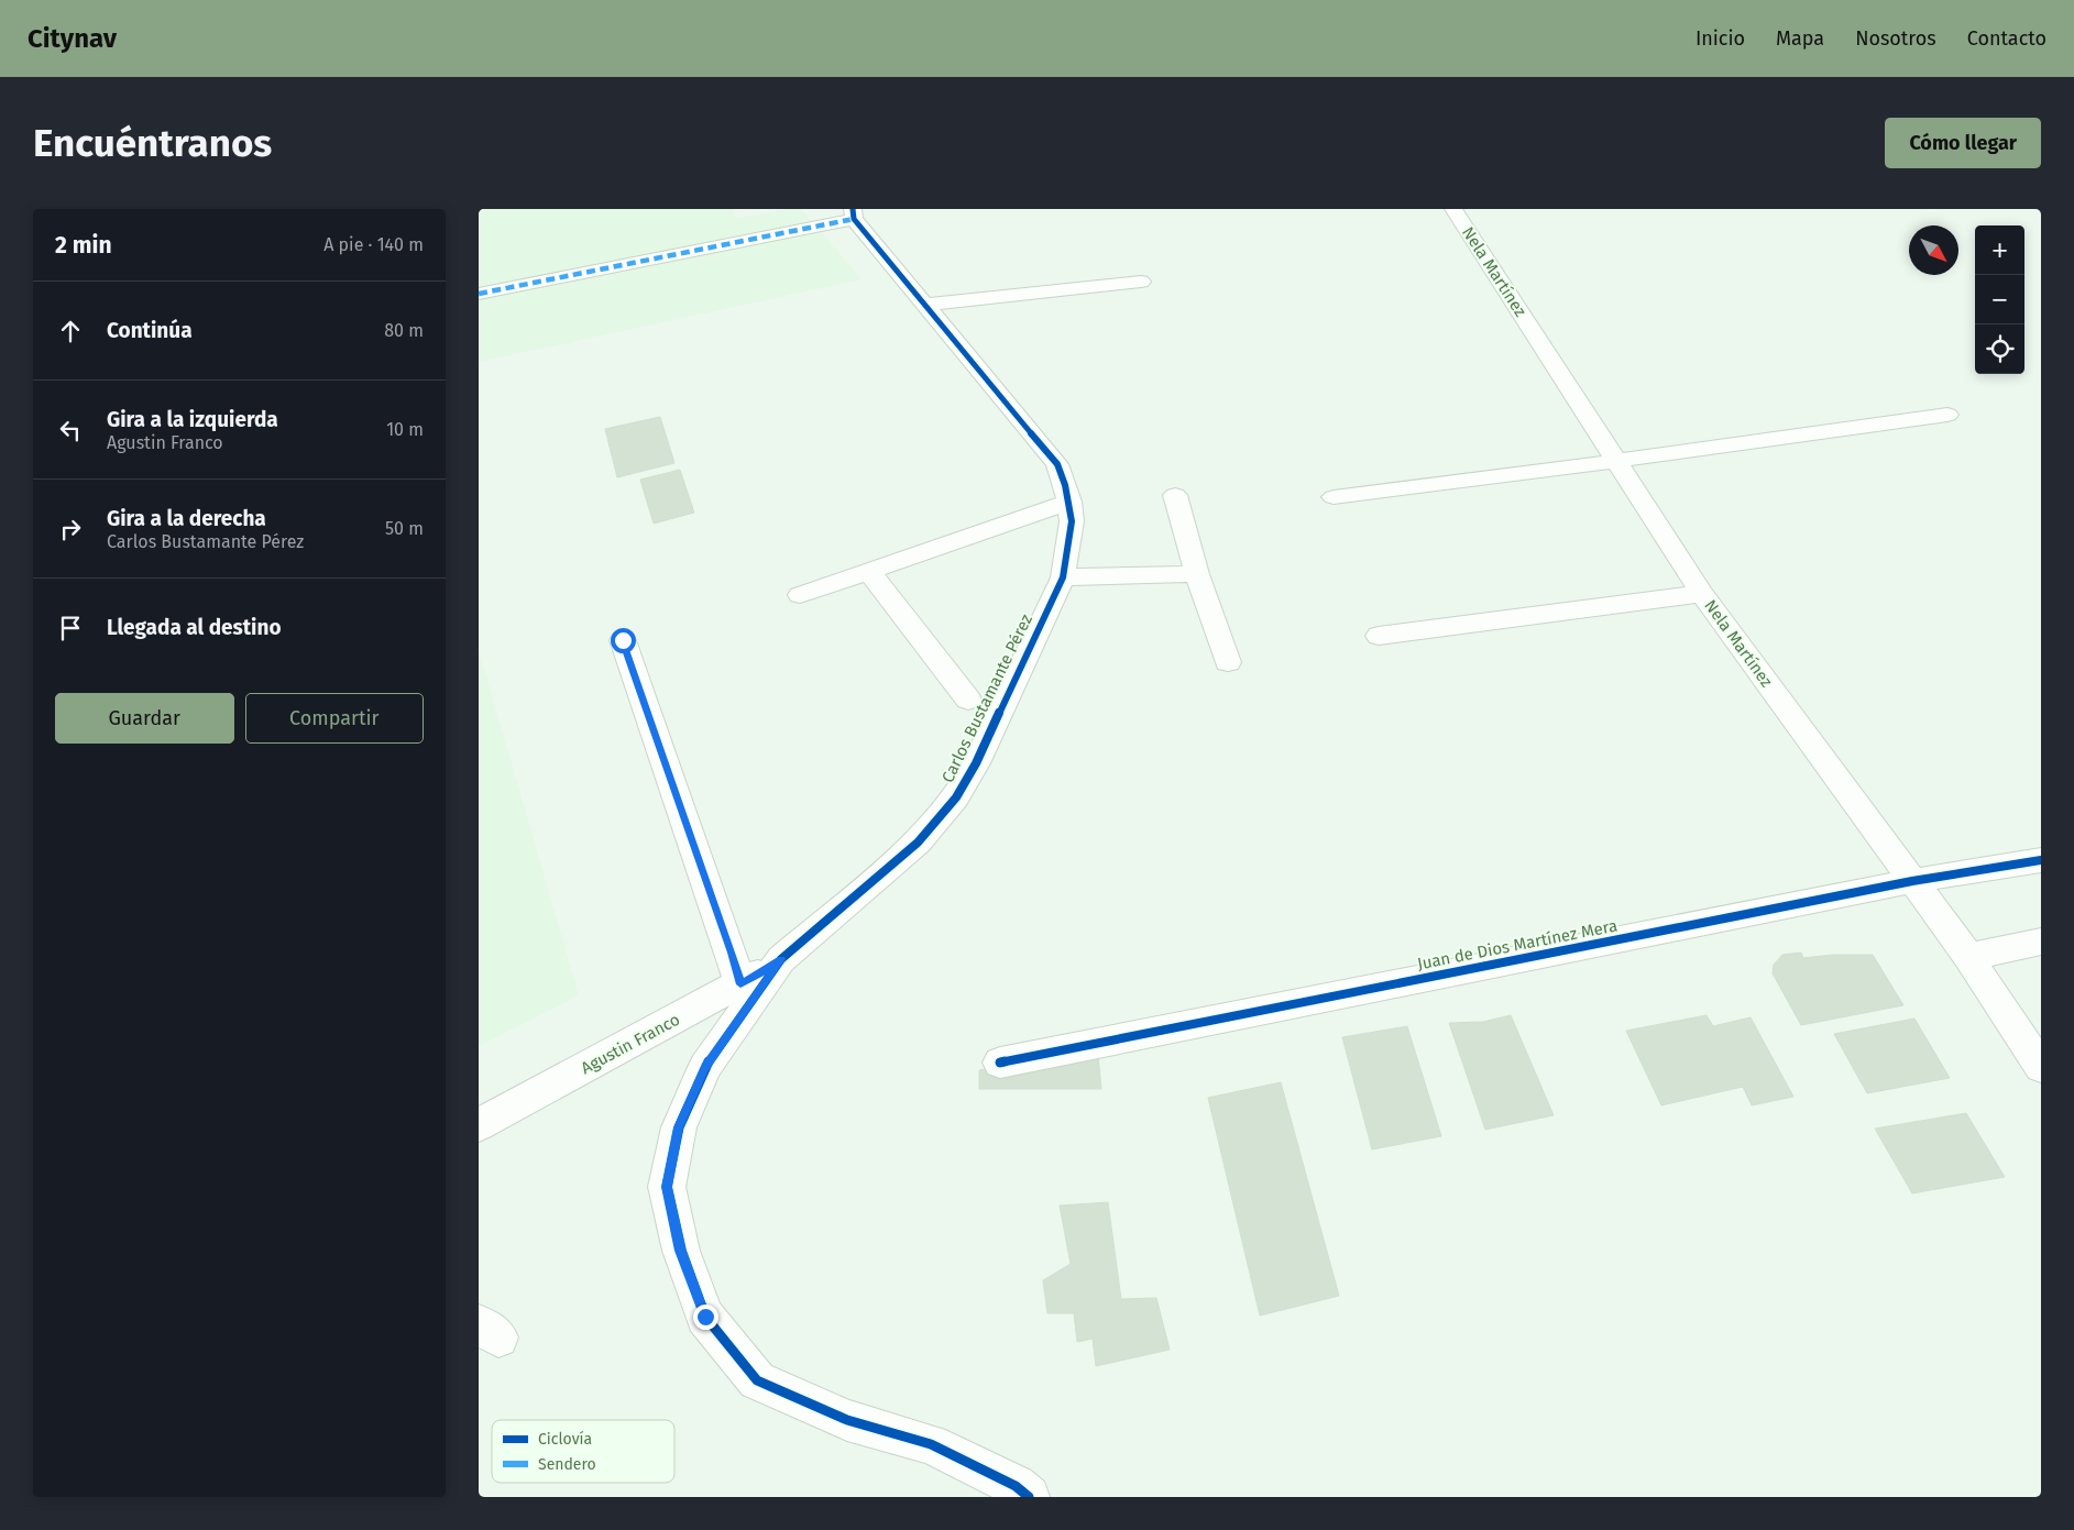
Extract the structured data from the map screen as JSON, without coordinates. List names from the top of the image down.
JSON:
{
  "streets": {
    "street": [
      "Nela Martínez",
      "Carlos Bustamante Pérez",
      "Juan de Dios Martínez Mera",
      "Agustin Franco"
    ]
  },
  "crossings": [
    ["Nela Martínez", "Juan de Dios Martínez Mera"],
    ["Carlos Bustamante Pérez", "Agustin Franco"]
  ],
  "legend": ["Ciclovía", "Sendero"],
  "north": "bottom right",
  "page": {
    "header": "Citynav",
    "nav": [
      "Inicio",
      "Mapa",
      "Nosotros",
      "Contacto"
    ],
    "buttons": [
      "Cómo llegar",
      ["Guardar", "Compartir"]
    ],
    "title": "Encuéntranos",
    "heading": ["2 min", "A pie · 140 m"],
    "map_buttons": ["+", "−"],
    "list": [
      ["Continúa", "80 m"],
      ["Gira a la izquierda", "Agustin Franco", "10 m"],
      ["Gira a la derecha", "Carlos Bustamante Pérez", "50 m"],
      "Llegada al destino"
    ]
  }
}
